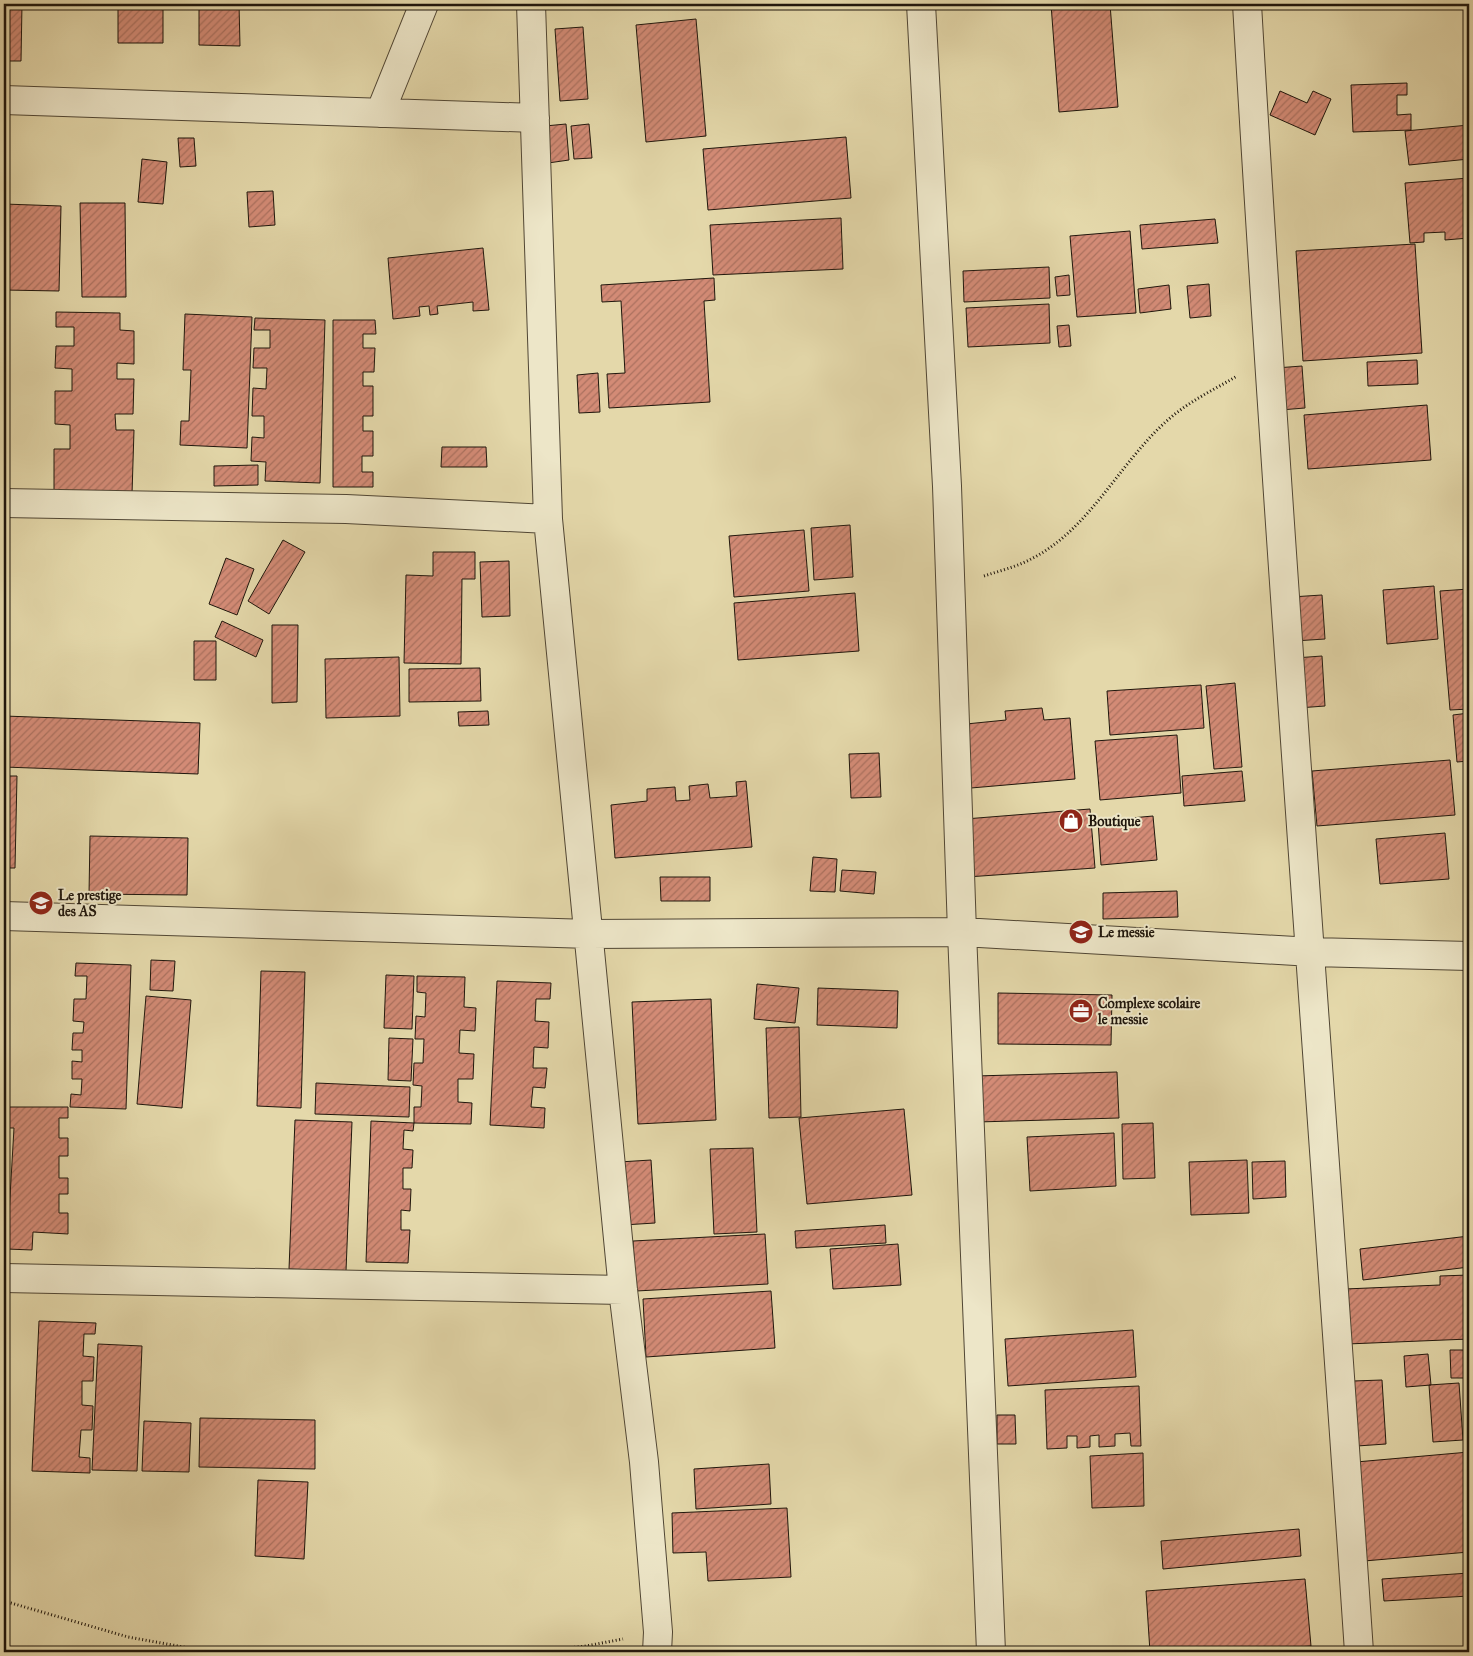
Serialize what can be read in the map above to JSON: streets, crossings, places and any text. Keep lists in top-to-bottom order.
{
  "places": {
    "shop": ["Boutique"],
    "school or university": ["Le prestige des AS", "Le messie"],
    "office": ["Complexe scolaire le messie"]
  }
}
